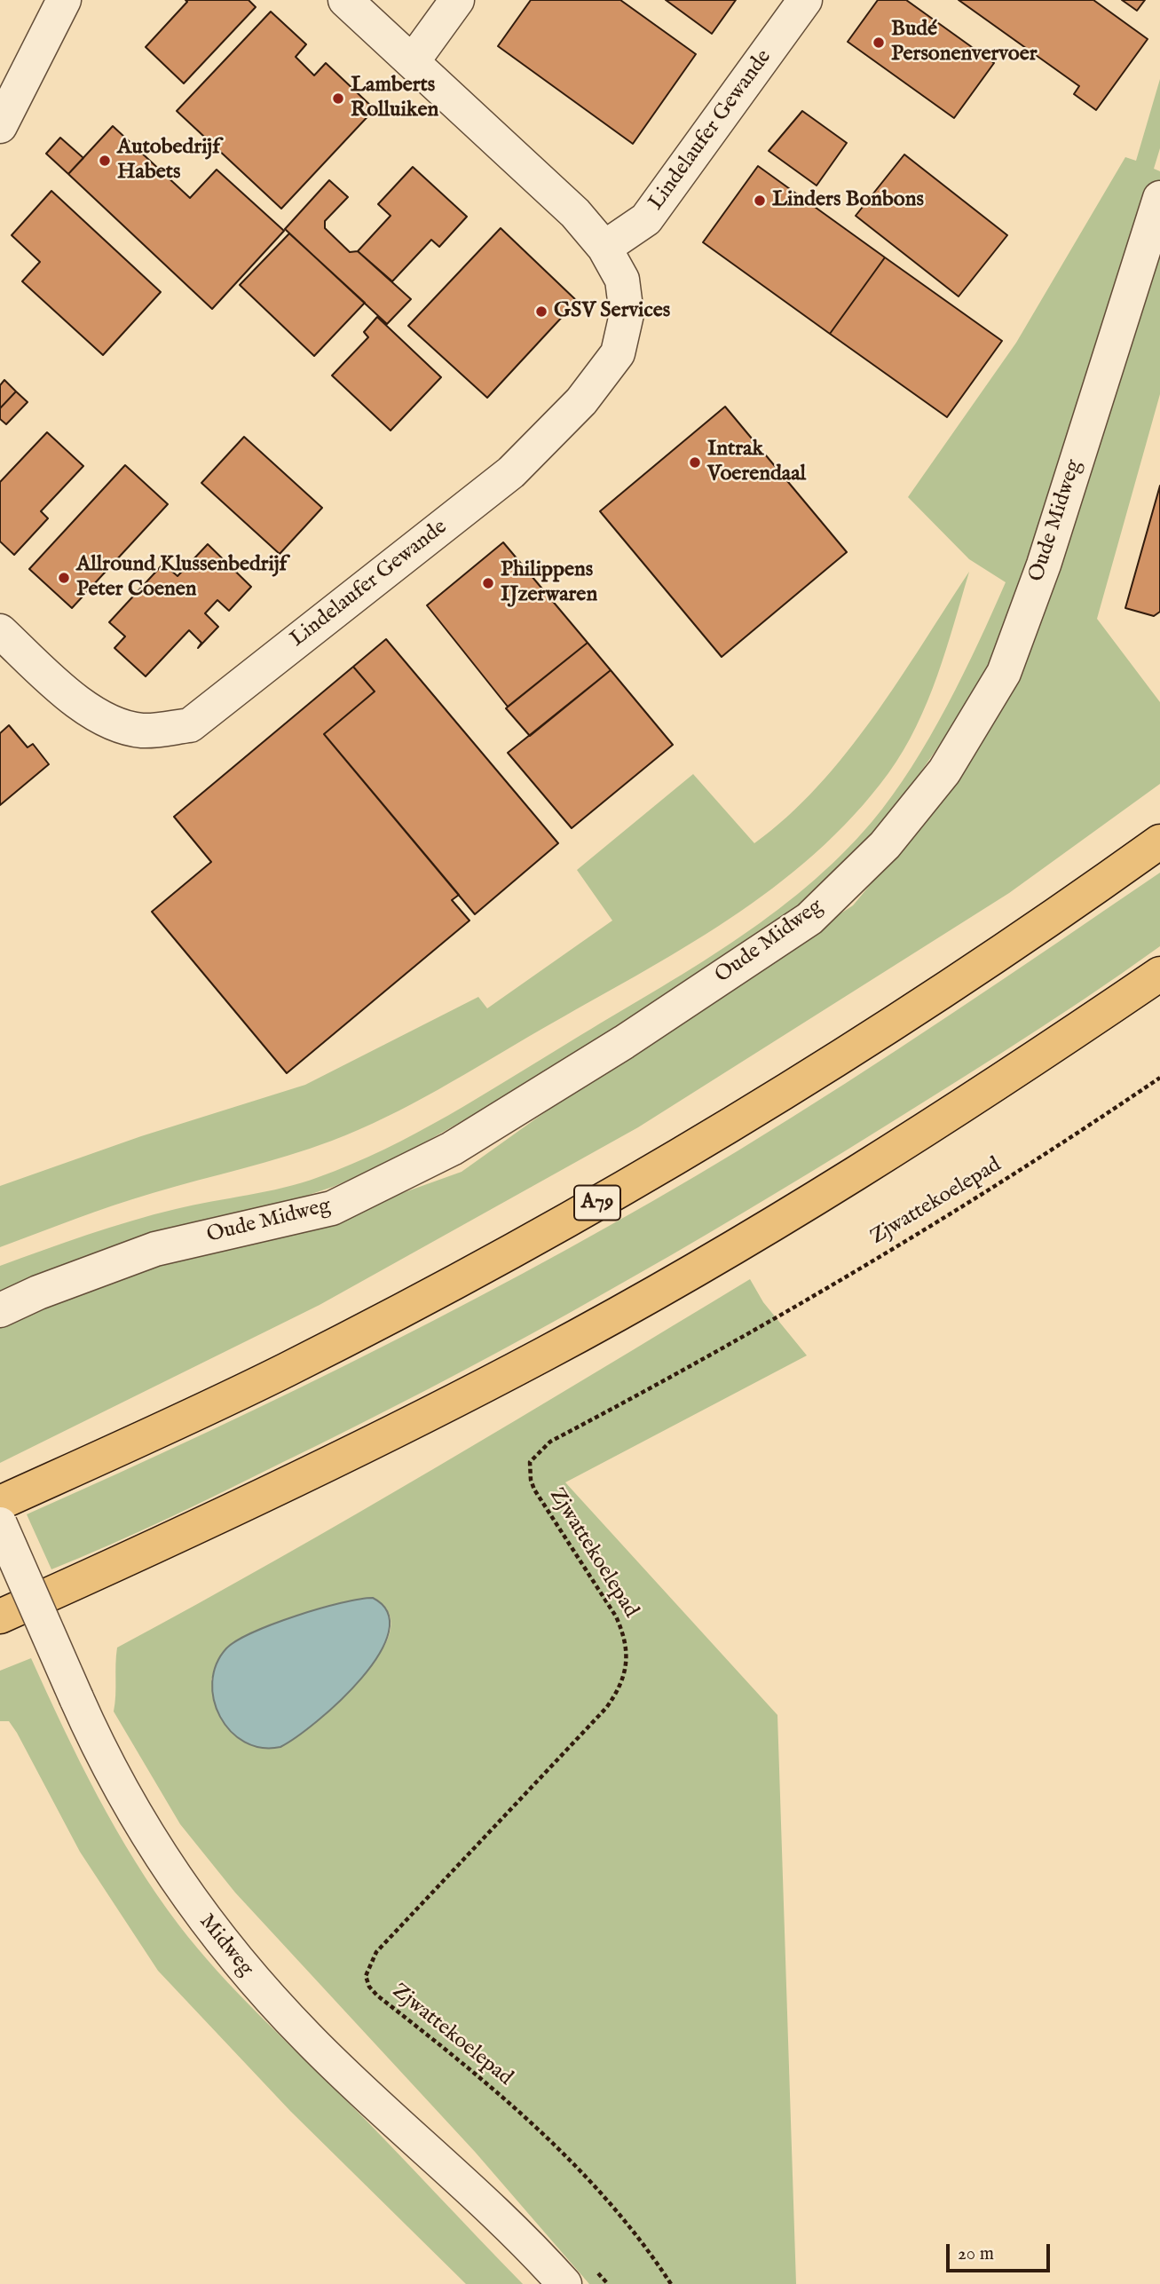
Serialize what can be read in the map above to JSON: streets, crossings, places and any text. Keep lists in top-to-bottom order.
{
  "streets": {
    "highway": ["A79"],
    "street": ["Lindelaufer Gewande", "Oude Midweg", "Midweg"],
    "path": ["Zjwattekoelepad"]
  },
  "places": [
    "Budé Personenvervoer",
    "Lamberts Rolluiken",
    "Autobedrijf Habets",
    "Linders Bonbons",
    "GSV Services",
    "Intrak Voerendaal",
    "Allround Klussenbedrijf Peter Coenen",
    "Philippens IJzerwaren"
  ],
  "scale_bar": "20 m"
}
